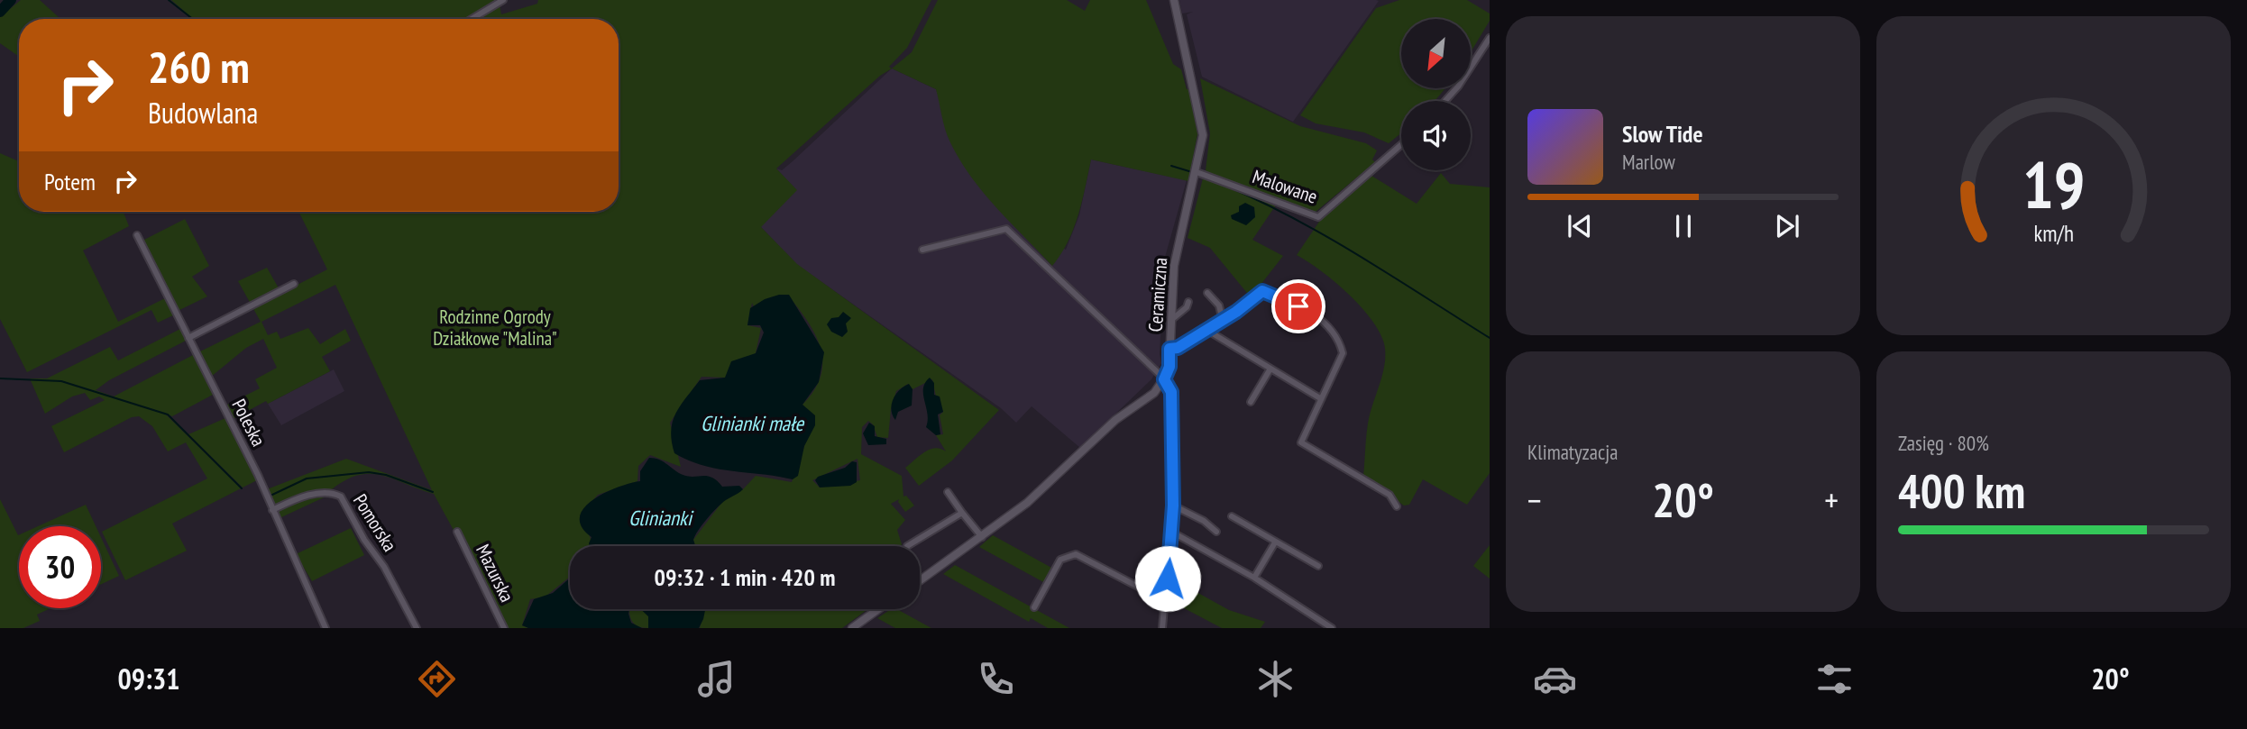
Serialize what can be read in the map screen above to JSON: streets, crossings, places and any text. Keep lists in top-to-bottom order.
{
  "streets": {
    "street": [
      "Malowane",
      "Ceramiczna",
      "Poleska",
      "Pomorska",
      "Mazurska"
    ]
  },
  "crossings": [
    ["Malowane", "Ceramiczna"],
    ["Poleska", "Pomorska"]
  ],
  "water": ["Glinianki małe", "Glinianki"],
  "parks": ["Rodzinne Ogrody Działkowe \"Malina\""],
  "north": "bottom left",
  "page": {
    "turn": ["260 m", "Budowlana"],
    "song": ["Slow Tide", "Marlow"],
    "then": "Potem",
    "tile": [
      "Klimatyzacja",
      ["Zasięg · 80%", "400 km"]
    ],
    "heat": ["−", "20°", "+"],
    "limit": "30",
    "trip": "09:32 · 1 min · 420 m",
    "tabs": ["09:31", "20°"],
    "gauge": ["19", "km/h"]
  }
}
